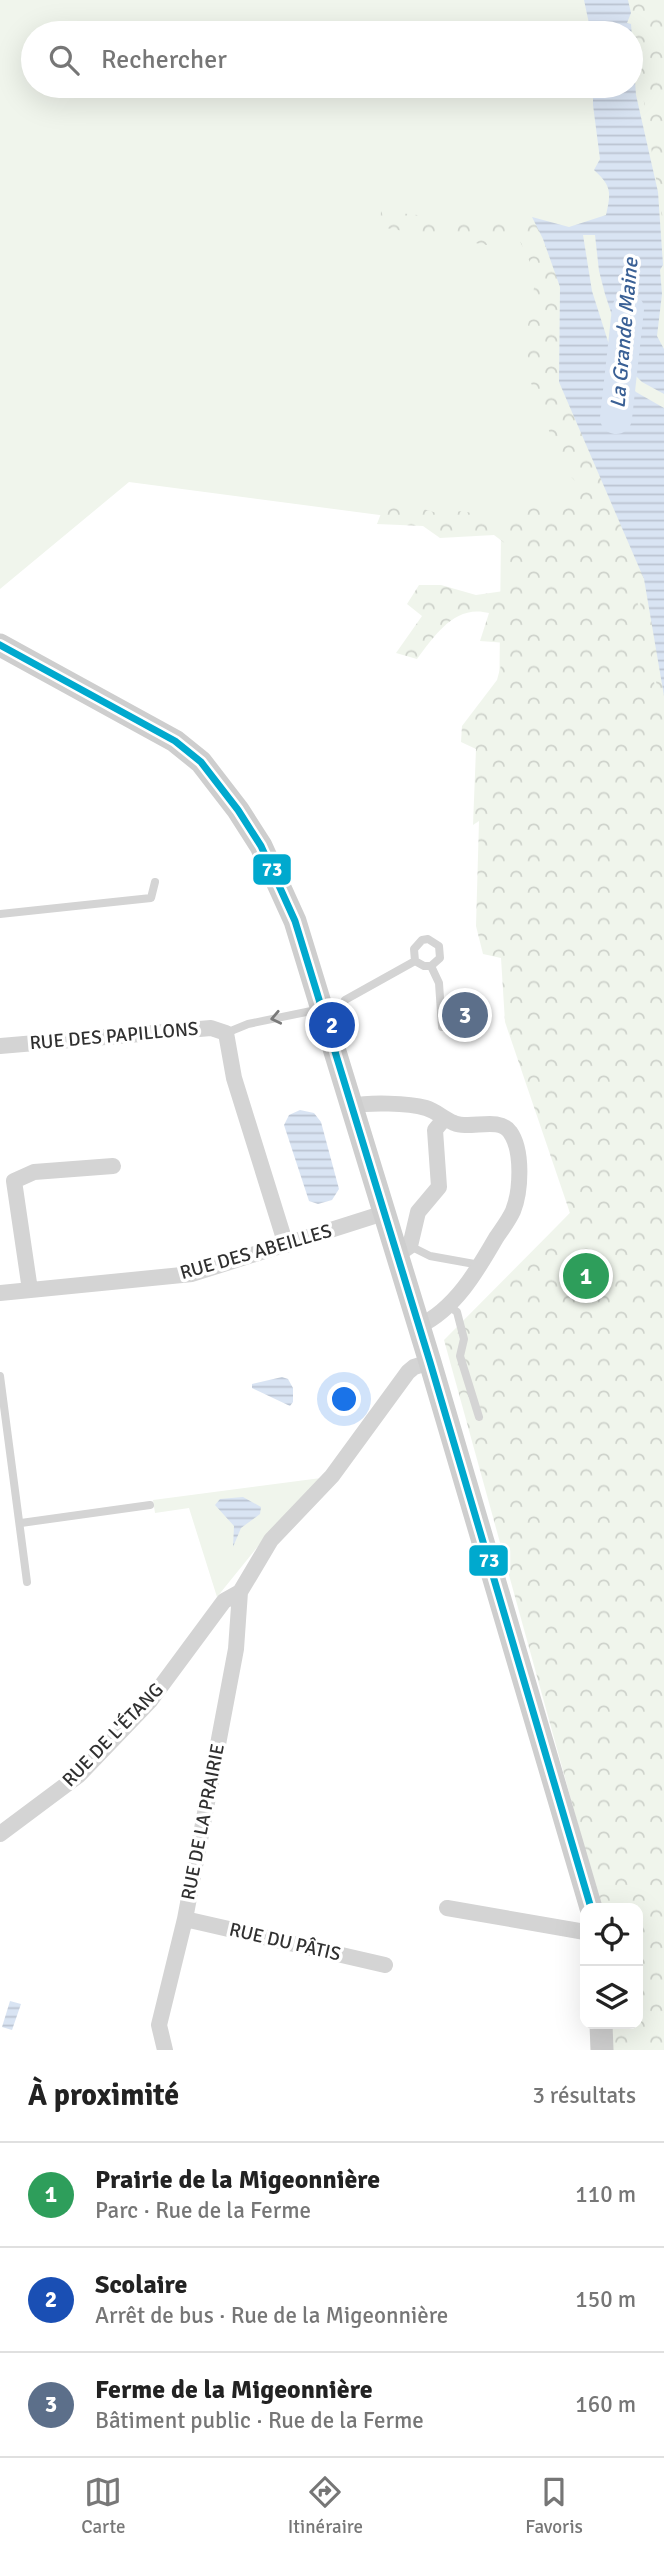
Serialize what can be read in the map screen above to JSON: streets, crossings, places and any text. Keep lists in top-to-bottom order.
{
  "streets": {
    "street": [
      "RUE DES PAPILLONS",
      "RUE DES ABEILLES",
      "RUE DE L'ÉTANG",
      "RUE DE LA PRAIRIE",
      "RUE DU PÂTIS"
    ]
  },
  "crossings": [
    ["RUE DE L'ÉTANG", "RUE DE LA PRAIRIE"],
    ["RUE DE LA PRAIRIE", "RUE DU PÂTIS"]
  ],
  "water": ["La Grande Maine"],
  "lines": ["transit line 73"],
  "page": {
    "search": "Rechercher",
    "pins": ["3", "2", "1"],
    "heading": ["À proximité", "3 résultats"],
    "list": [
      {
        "mark": "1",
        "name": "Prairie de la Migeonnière",
        "note": "Parc · Rue de la Ferme",
        "value": "110 m"
      },
      {
        "mark": "2",
        "name": "Scolaire",
        "note": "Arrêt de bus · Rue de la Migeonnière",
        "value": "150 m"
      },
      {
        "mark": "3",
        "name": "Ferme de la Migeonnière",
        "note": "Bâtiment public · Rue de la Ferme",
        "value": "160 m"
      }
    ],
    "nav": ["Carte", "Itinéraire", "Favoris"]
  }
}
